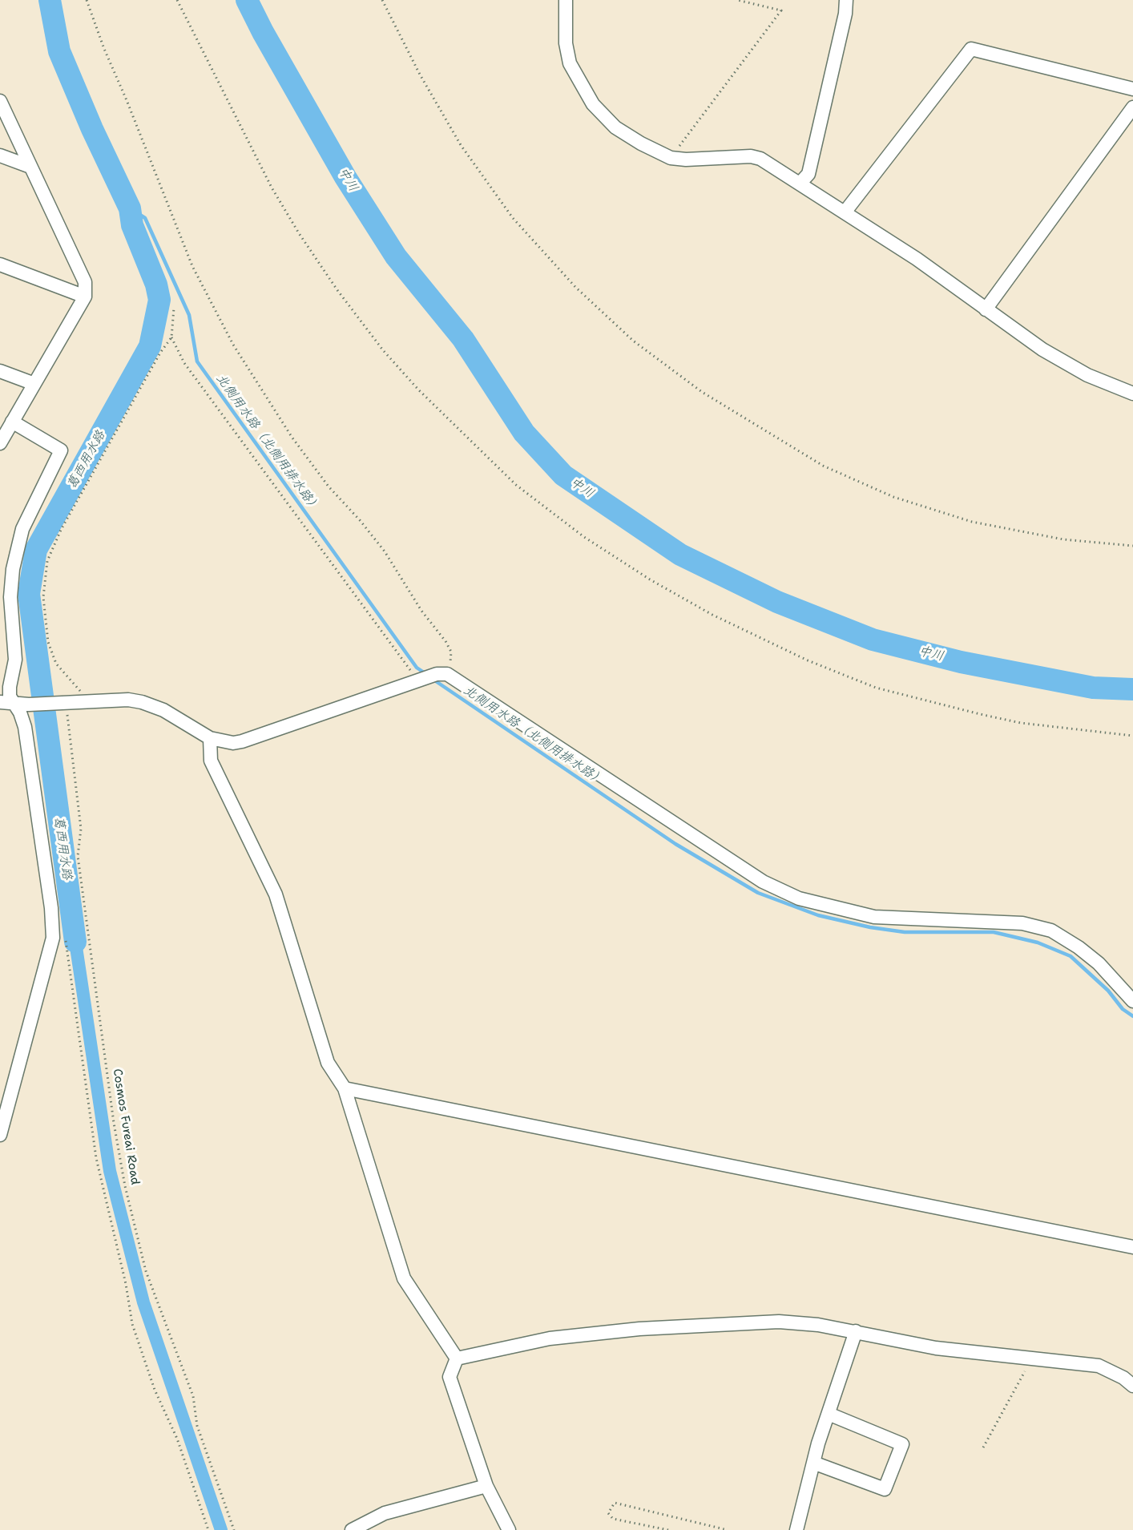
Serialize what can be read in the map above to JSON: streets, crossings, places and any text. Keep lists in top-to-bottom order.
{
  "streets": {
    "path": ["Cosmos Fureai Road"]
  },
  "water": ["中川", "北側用水路（北側用排水路）", "葛西用水路"]
}
